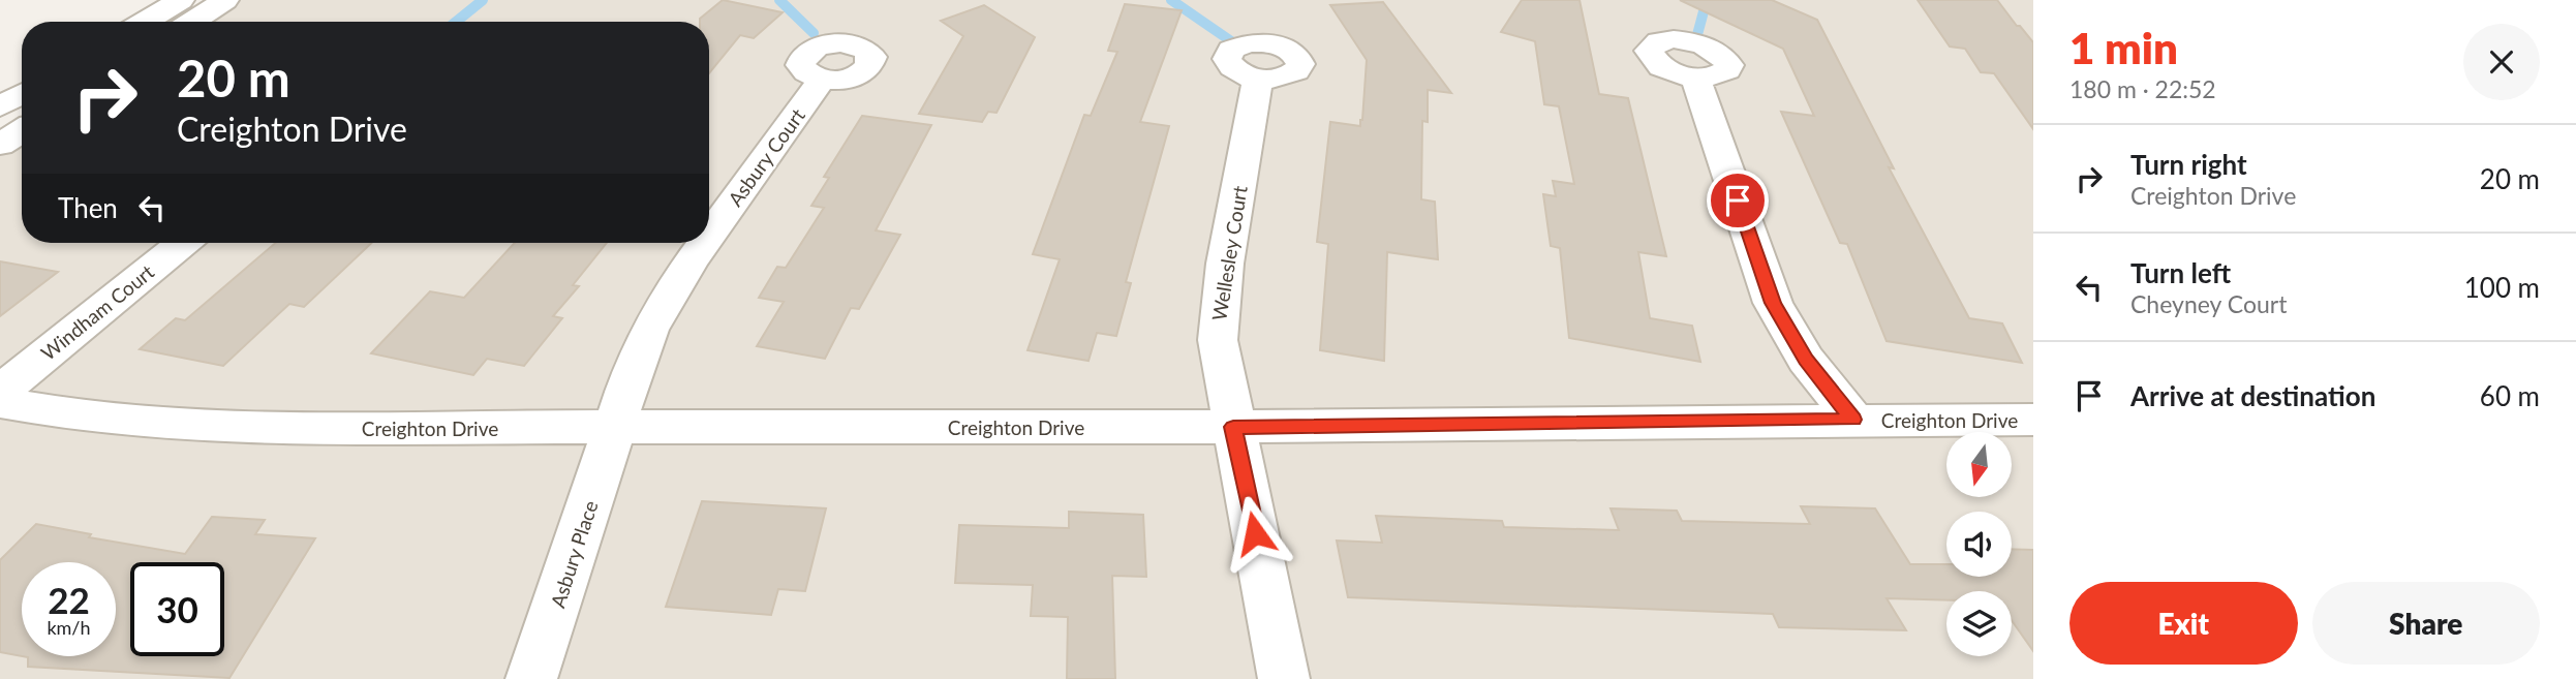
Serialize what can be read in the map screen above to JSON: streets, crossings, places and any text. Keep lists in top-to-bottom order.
{
  "streets": {
    "street": [
      "Asbury Court",
      "Wellesley Court",
      "Windham Court",
      "Creighton Drive",
      "Asbury Place"
    ]
  },
  "crossings": [
    ["Asbury Court", "Creighton Drive"],
    ["Asbury Court", "Asbury Place"],
    ["Wellesley Court", "Creighton Drive"],
    ["Creighton Drive", "Asbury Place"]
  ],
  "north": "bottom",
  "page": {
    "heading": ["1 min", "180 m · 22:52"],
    "turn": ["20 m", "Creighton Drive"],
    "list": [
      {
        "name": "Turn right",
        "note": "Creighton Drive",
        "value": "20 m"
      },
      {
        "name": "Turn left",
        "note": "Cheyney Court",
        "value": "100 m"
      },
      {
        "name": "Arrive at destination",
        "value": "60 m"
      }
    ],
    "then": "Then",
    "speed": "22 km/h",
    "limit": "30",
    "buttons": ["Exit", "Share"]
  }
}
